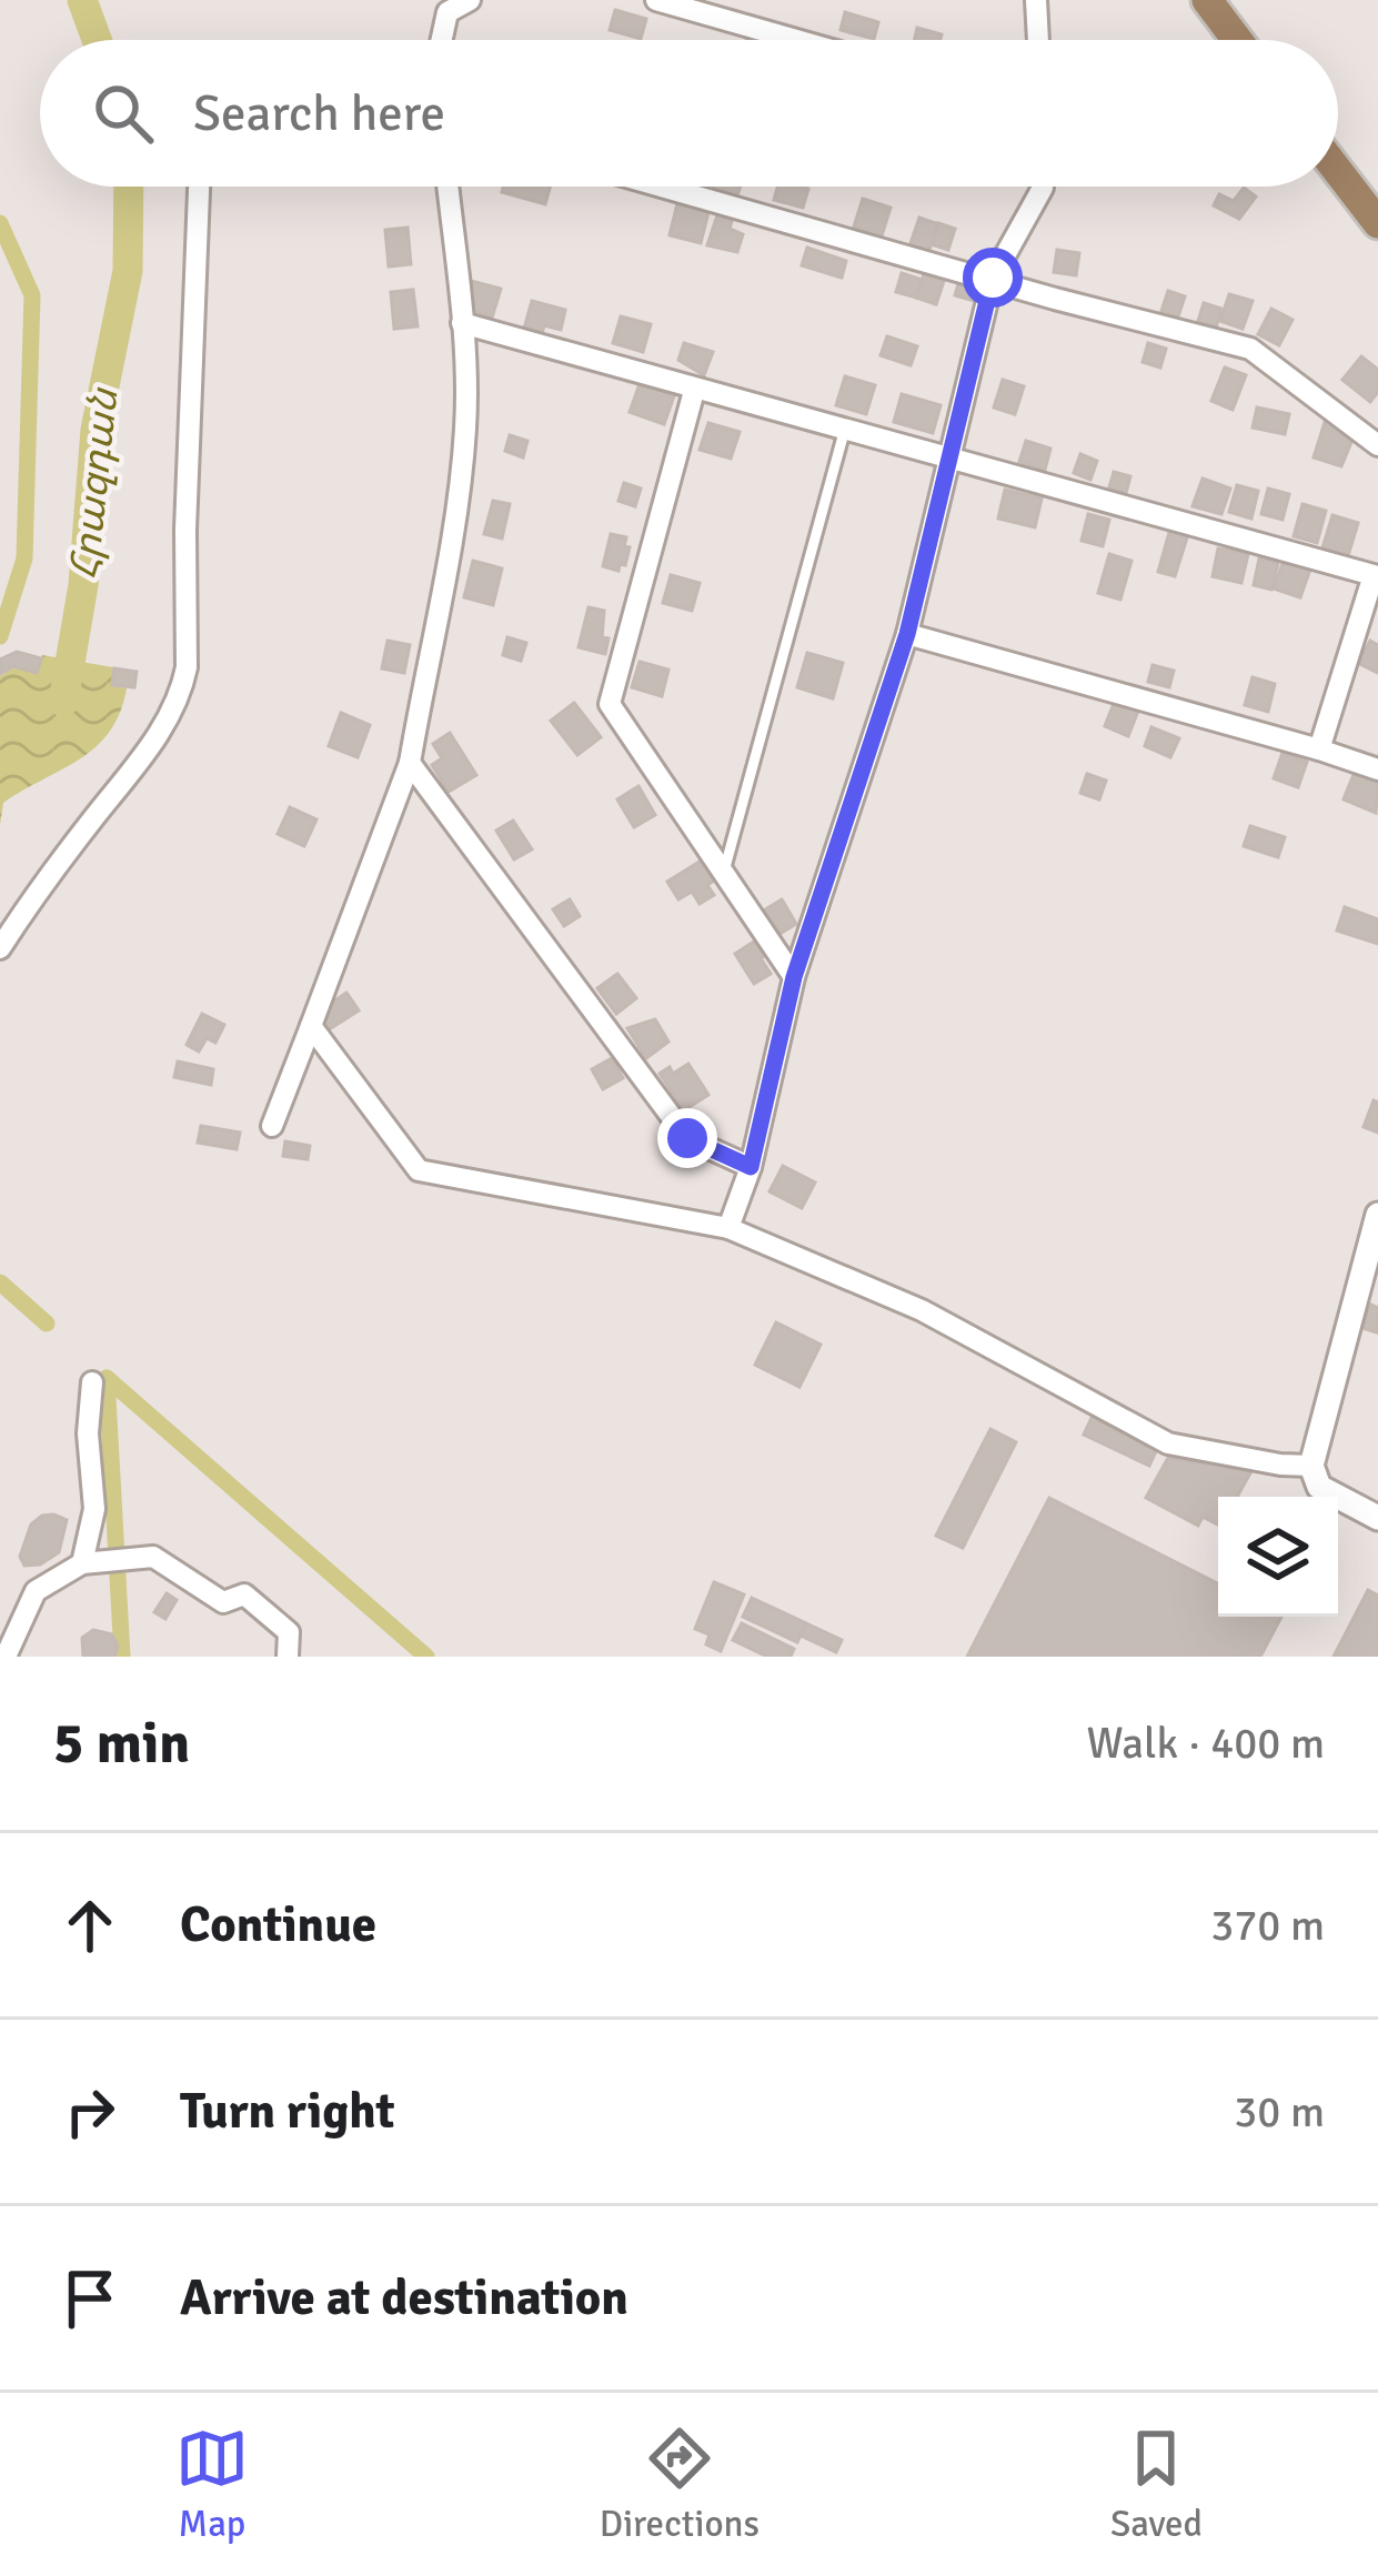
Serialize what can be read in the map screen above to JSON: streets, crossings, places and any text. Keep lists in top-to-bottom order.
{
  "water": ["Հրազդան"],
  "page": {
    "search": "Search here",
    "heading": ["5 min", "Walk · 400 m"],
    "list": [
      ["Continue", "370 m"],
      ["Turn right", "30 m"],
      "Arrive at destination"
    ],
    "nav": ["Map", "Directions", "Saved"]
  }
}
